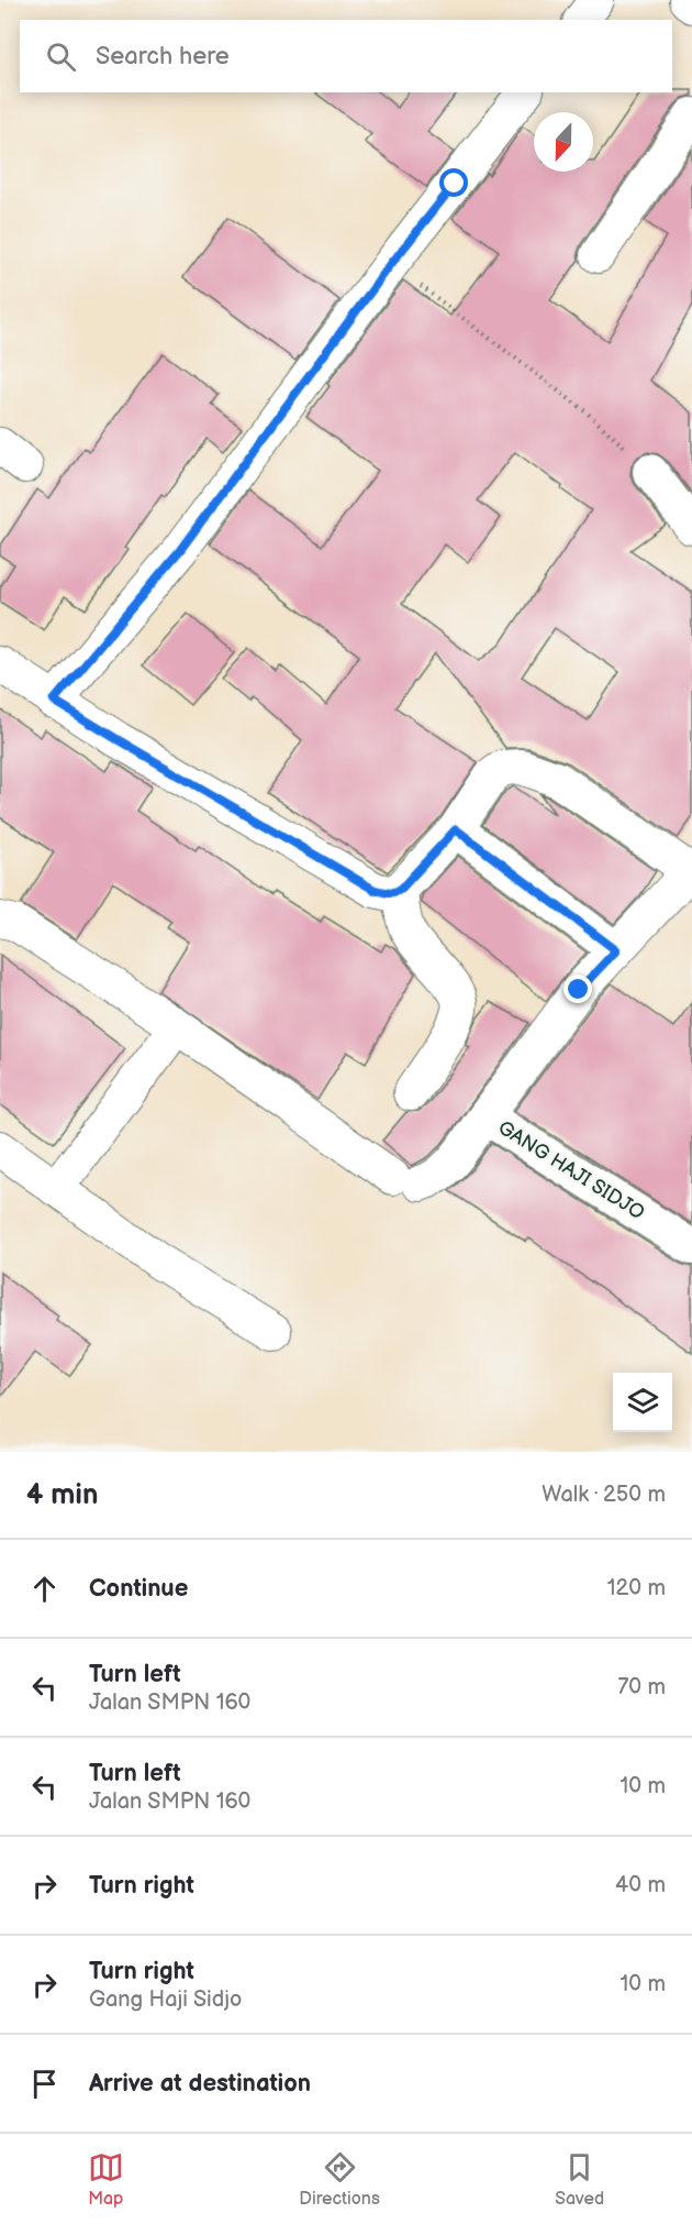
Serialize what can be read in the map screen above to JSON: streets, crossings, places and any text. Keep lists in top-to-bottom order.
{
  "streets": {
    "street": ["GANG HAJI SIDJO"]
  },
  "north": "bottom",
  "page": {
    "search": "Search here",
    "heading": ["4 min", "Walk · 250 m"],
    "list": [
      ["Continue", "120 m"],
      ["Turn left", "Jalan SMPN 160", "70 m"],
      ["Turn left", "Jalan SMPN 160", "10 m"],
      ["Turn right", "40 m"],
      ["Turn right", "Gang Haji Sidjo", "10 m"],
      "Arrive at destination"
    ],
    "nav": ["Map", "Directions", "Saved"]
  }
}
